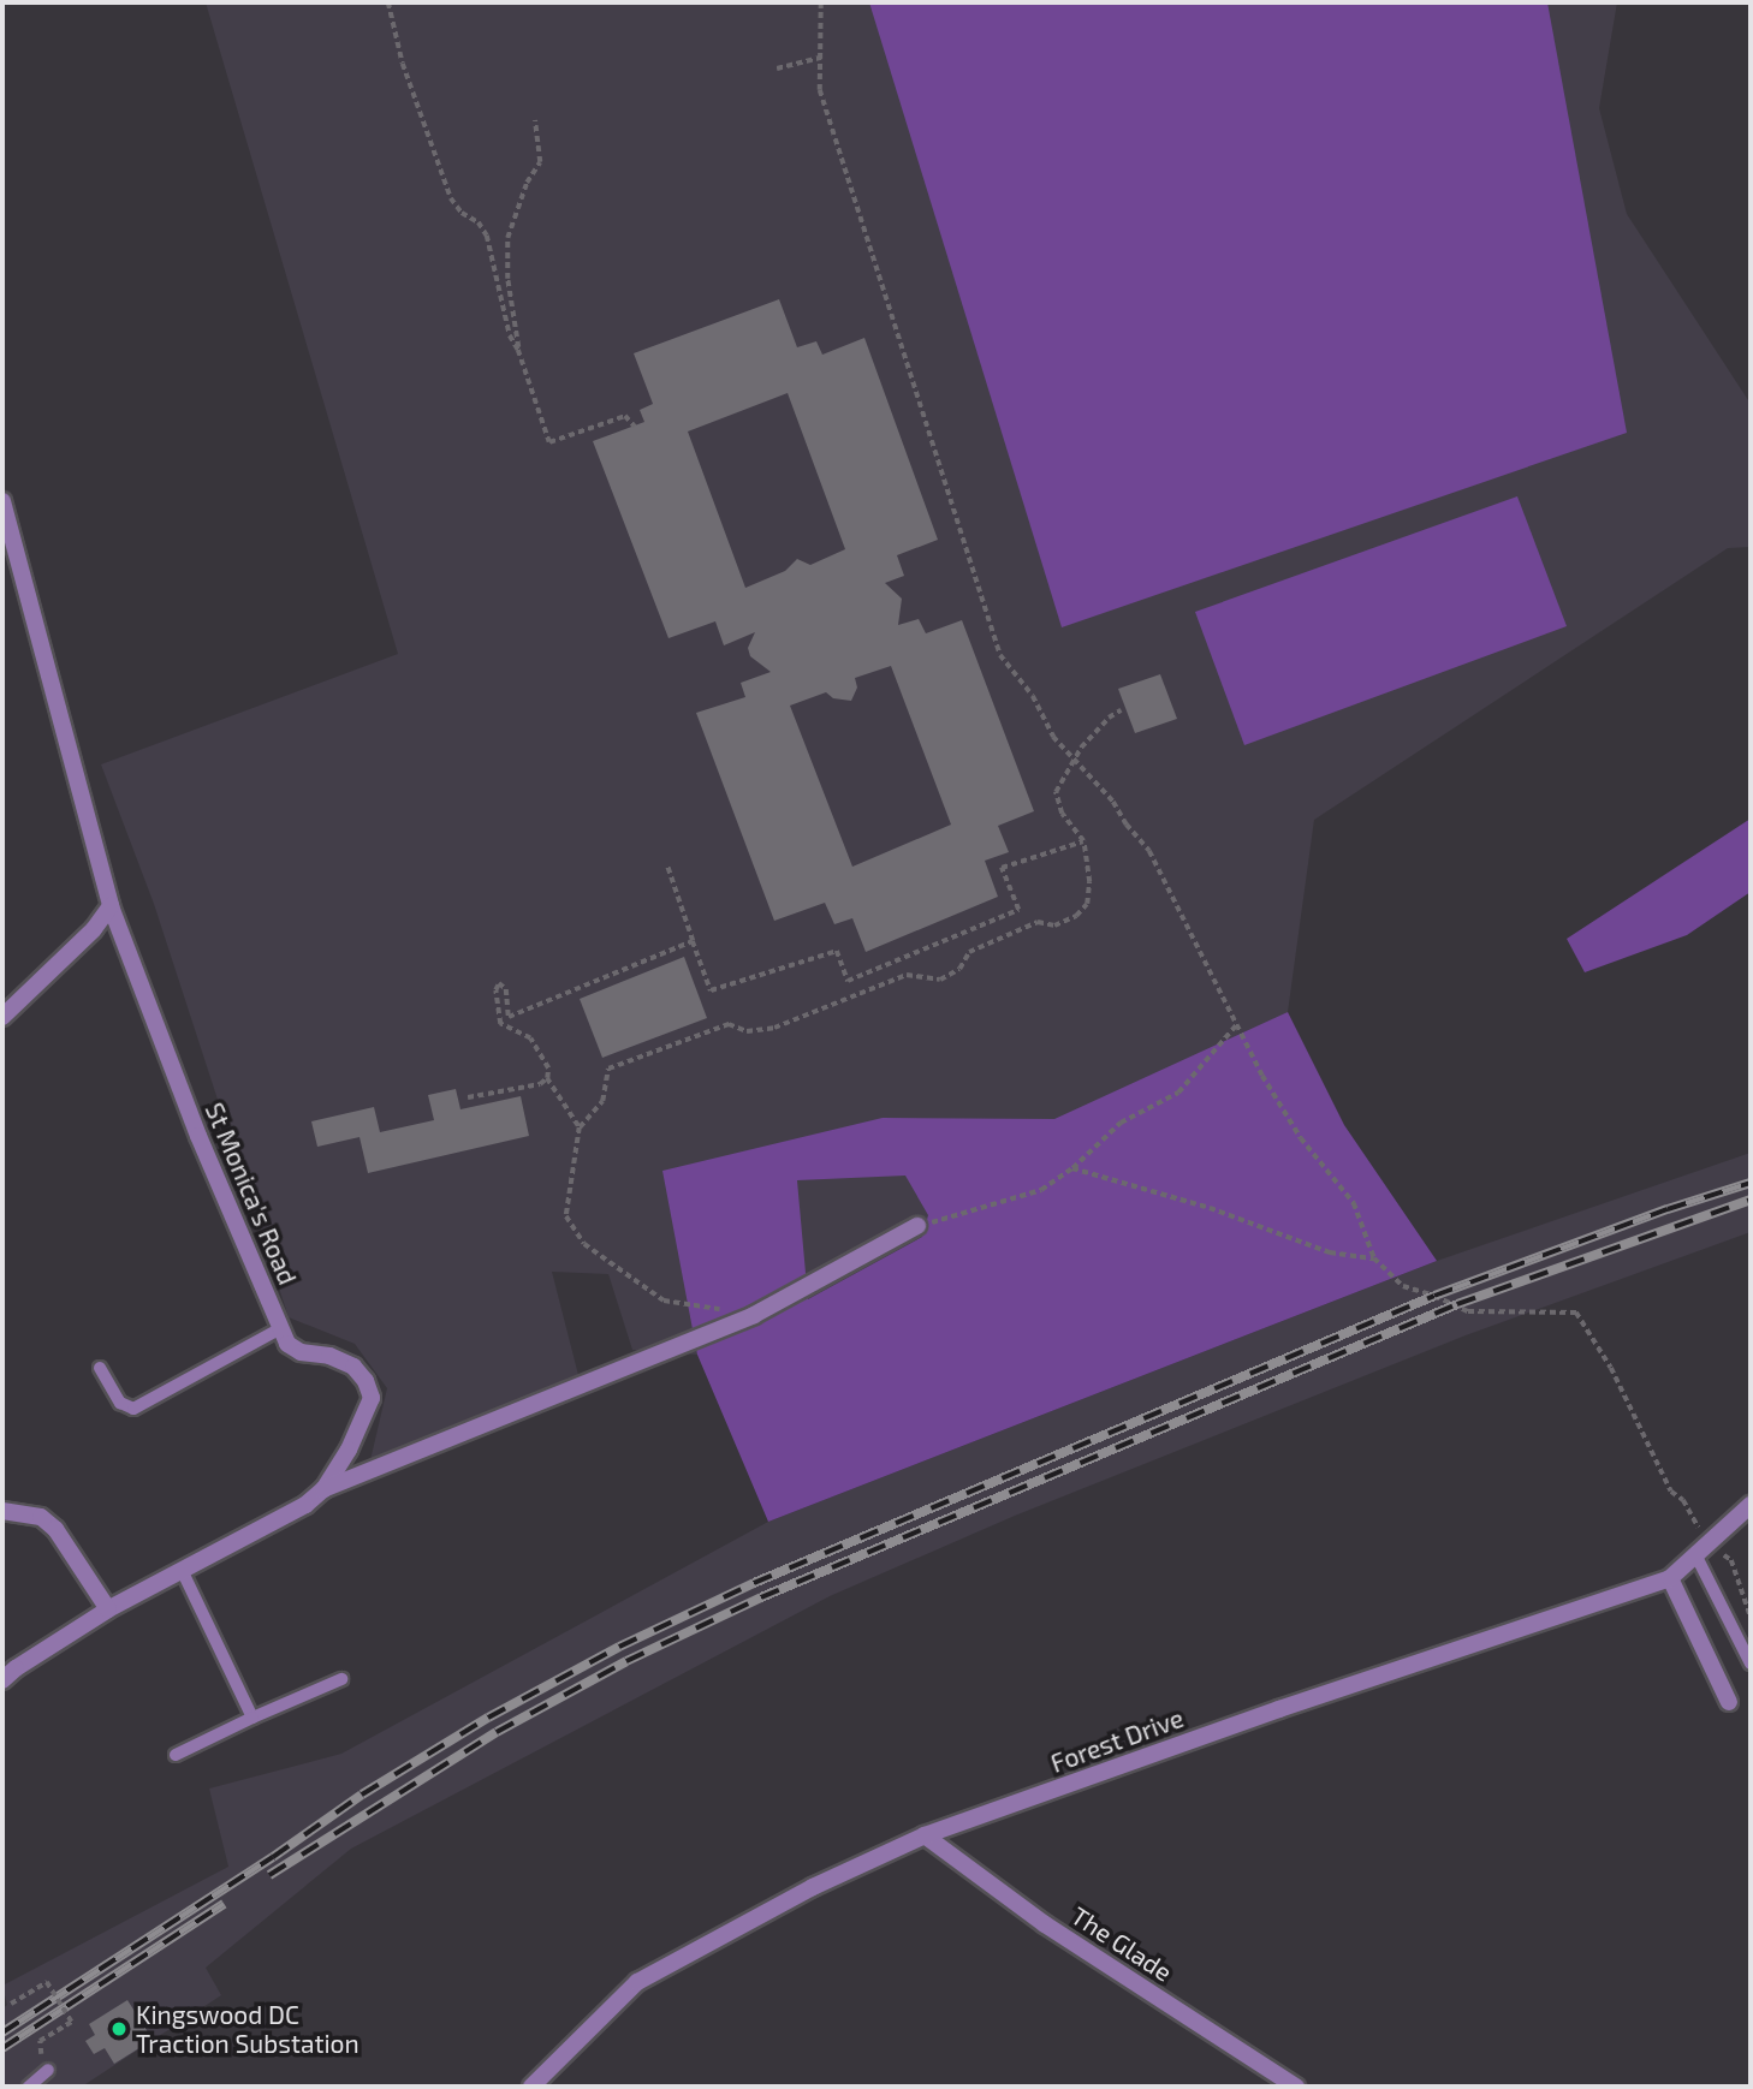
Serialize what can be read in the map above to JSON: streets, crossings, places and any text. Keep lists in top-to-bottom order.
{
  "streets": {
    "street": ["St Monica's Road", "Forest Drive", "The Glade"]
  },
  "crossings": [
    ["Forest Drive", "The Glade"]
  ],
  "places": ["Kingswood DC Traction Substation"]
}
